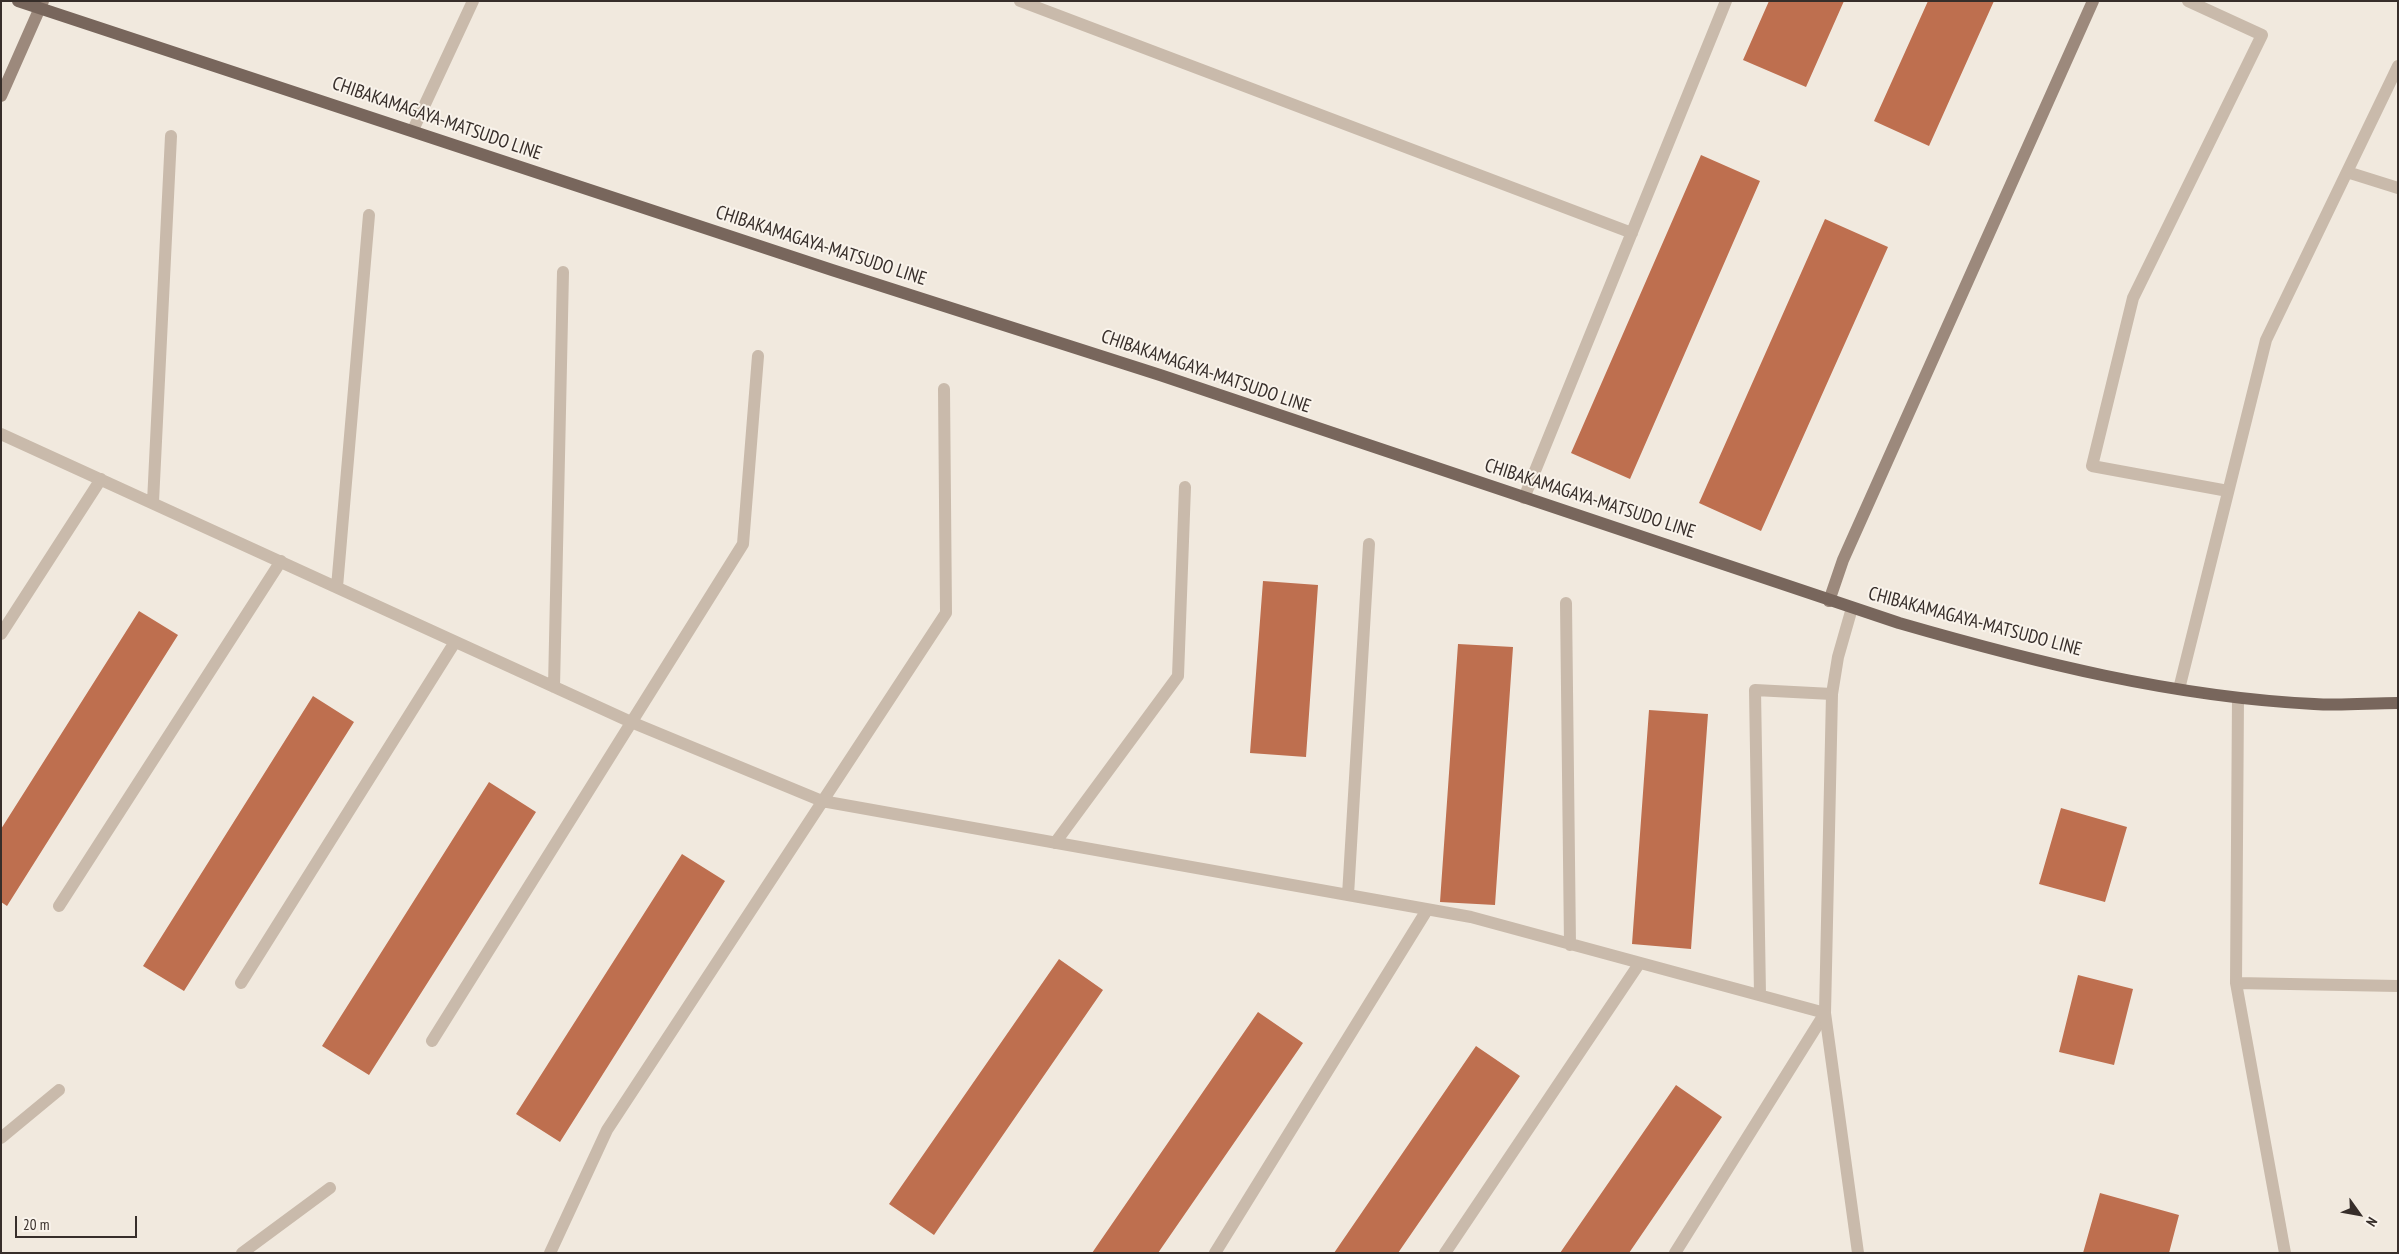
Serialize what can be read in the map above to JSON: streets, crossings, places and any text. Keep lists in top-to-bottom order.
{
  "streets": {
    "main road": ["CHIBAKAMAGAYA-MATSUDO LINE"]
  },
  "scale_bar": "20 m",
  "north": "bottom right"
}
